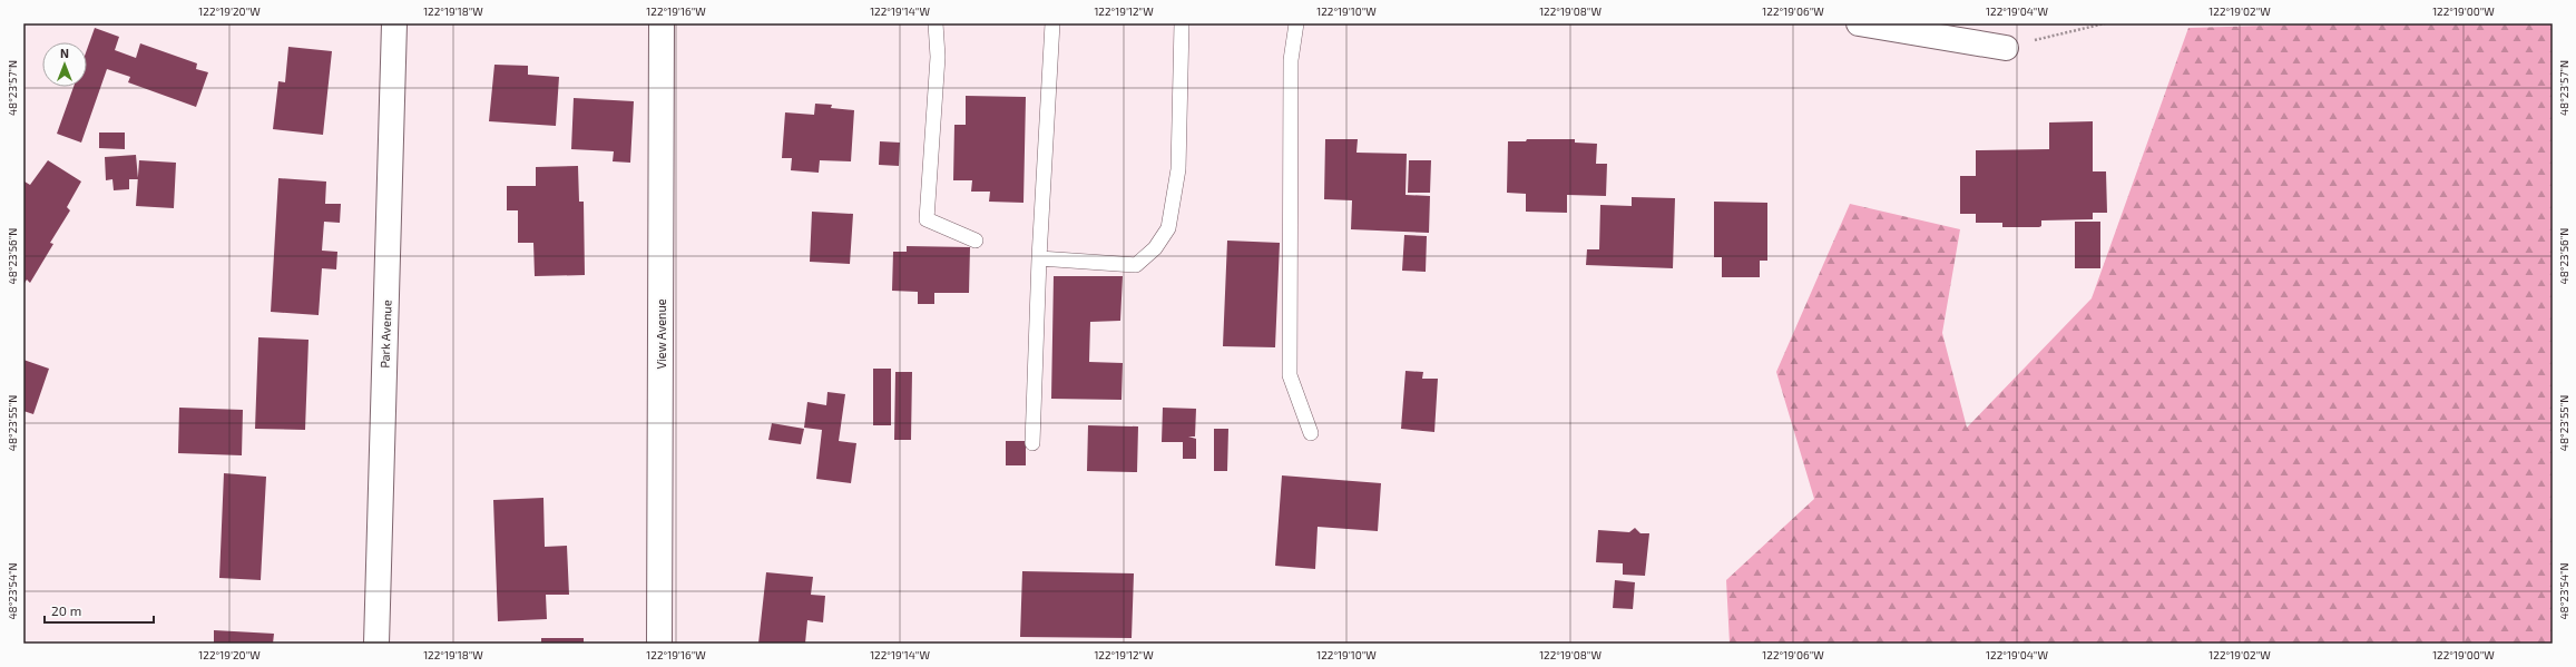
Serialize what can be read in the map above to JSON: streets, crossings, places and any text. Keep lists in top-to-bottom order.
{
  "streets": {
    "street": ["Park Avenue", "View Avenue"]
  },
  "scale_bar": "20 m",
  "north": "top",
  "coordinates": [
    "122°19'20\"W",
    "122°19'18\"W",
    "122°19'16\"W",
    "122°19'14\"W",
    "122°19'12\"W",
    "122°19'10\"W",
    "122°19'08\"W",
    "122°19'06\"W",
    "122°19'04\"W",
    "122°19'02\"W",
    "122°19'00\"W",
    "48°23'57\"N",
    "48°23'56\"N",
    "48°23'55\"N",
    "48°23'54\"N"
  ]
}
